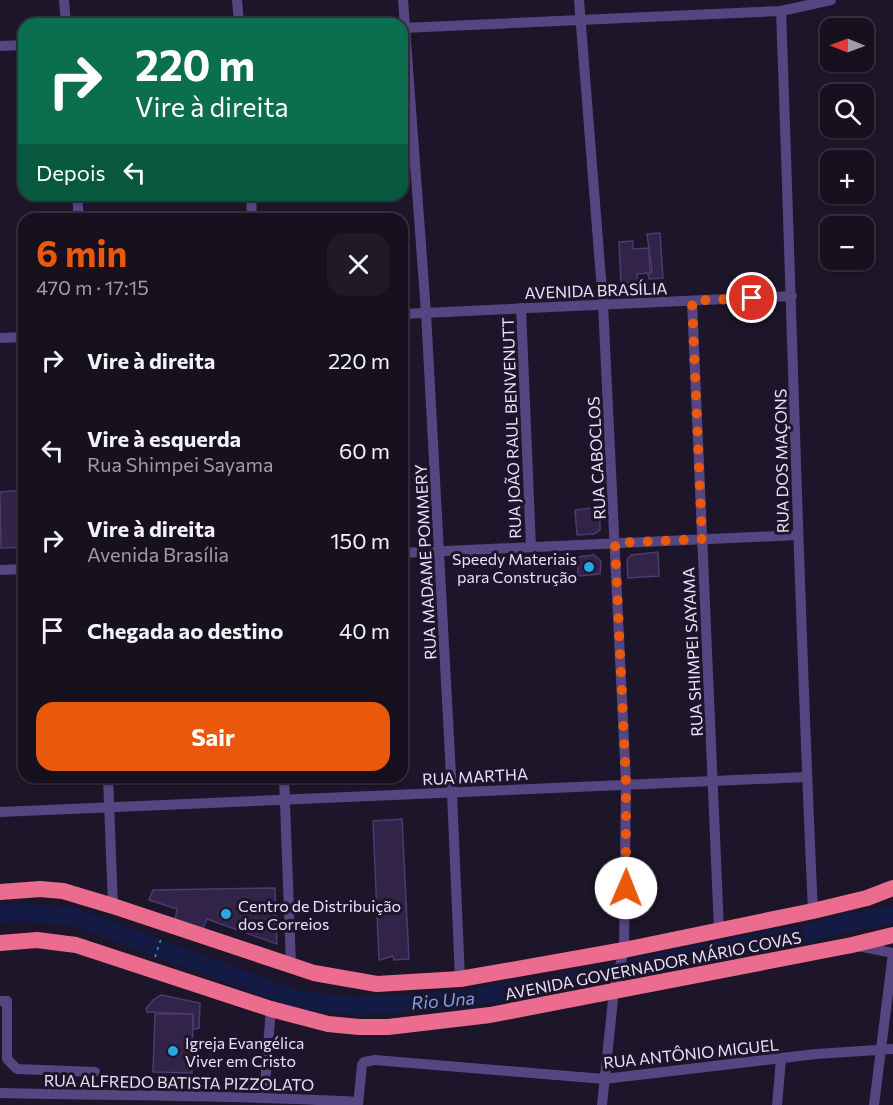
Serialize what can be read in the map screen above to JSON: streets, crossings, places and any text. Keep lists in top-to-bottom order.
{
  "streets": {
    "highway": ["AVENIDA GOVERNADOR MÁRIO COVAS"],
    "street": [
      "AVENIDA BRASÍLIA",
      "RUA JOÃO RAUL BENVENUTT",
      "RUA CABOCLOS",
      "RUA DOS MAÇONS",
      "RUA MADAME POMMERY",
      "RUA SHIMPEI SAYAMA",
      "RUA MARTHA",
      "RUA ANTÔNIO MIGUEL",
      "RUA ALFREDO BATISTA PIZZOLATO"
    ]
  },
  "crossings": [
    ["AVENIDA BRASÍLIA", "RUA JOÃO RAUL BENVENUTT"],
    ["AVENIDA BRASÍLIA", "RUA CABOCLOS"],
    ["AVENIDA BRASÍLIA", "RUA DOS MAÇONS"],
    ["AVENIDA BRASÍLIA", "RUA MADAME POMMERY"],
    ["AVENIDA BRASÍLIA", "RUA SHIMPEI SAYAMA"],
    ["RUA CABOCLOS", "RUA MARTHA"],
    ["RUA CABOCLOS", "AVENIDA GOVERNADOR MÁRIO COVAS"],
    ["RUA CABOCLOS", "RUA ANTÔNIO MIGUEL"],
    ["RUA DOS MAÇONS", "RUA MARTHA"],
    ["RUA DOS MAÇONS", "AVENIDA GOVERNADOR MÁRIO COVAS"],
    ["RUA MADAME POMMERY", "RUA MARTHA"],
    ["RUA MADAME POMMERY", "AVENIDA GOVERNADOR MÁRIO COVAS"],
    ["RUA SHIMPEI SAYAMA", "RUA MARTHA"],
    ["RUA SHIMPEI SAYAMA", "AVENIDA GOVERNADOR MÁRIO COVAS"],
    ["RUA ANTÔNIO MIGUEL", "RUA ALFREDO BATISTA PIZZOLATO"]
  ],
  "water": ["Rio Una"],
  "places": ["Speedy Materiais para Construção", "Centro de Distribuição dos Correios", "Igreja Evangélica Viver em Cristo"],
  "north": "left",
  "page": {
    "map_buttons": ["+", "−"],
    "turn": ["220 m", "Vire à direita"],
    "then": "Depois",
    "heading": ["6 min", "470 m · 17:15"],
    "list": [
      {
        "name": "Vire à direita",
        "value": "220 m"
      },
      {
        "name": "Vire à esquerda",
        "note": "Rua Shimpei Sayama",
        "value": "60 m"
      },
      {
        "name": "Vire à direita",
        "note": "Avenida Brasília",
        "value": "150 m"
      },
      {
        "name": "Chegada ao destino",
        "value": "40 m"
      }
    ],
    "buttons": "Sair"
  }
}
